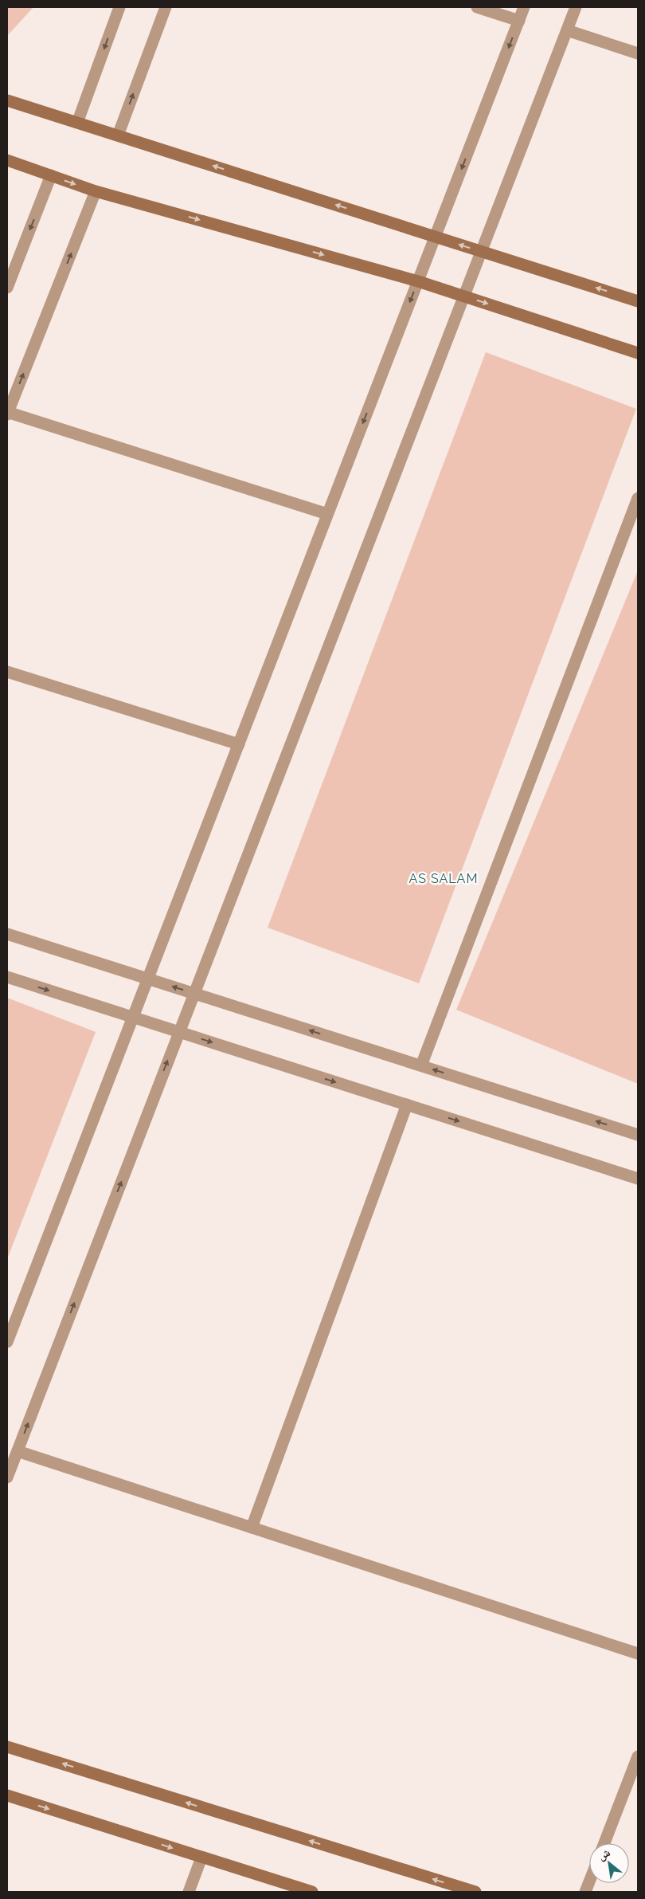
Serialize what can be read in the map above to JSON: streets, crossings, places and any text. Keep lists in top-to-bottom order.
{
  "districts": ["AS SALAM"],
  "north": "top left"
}
